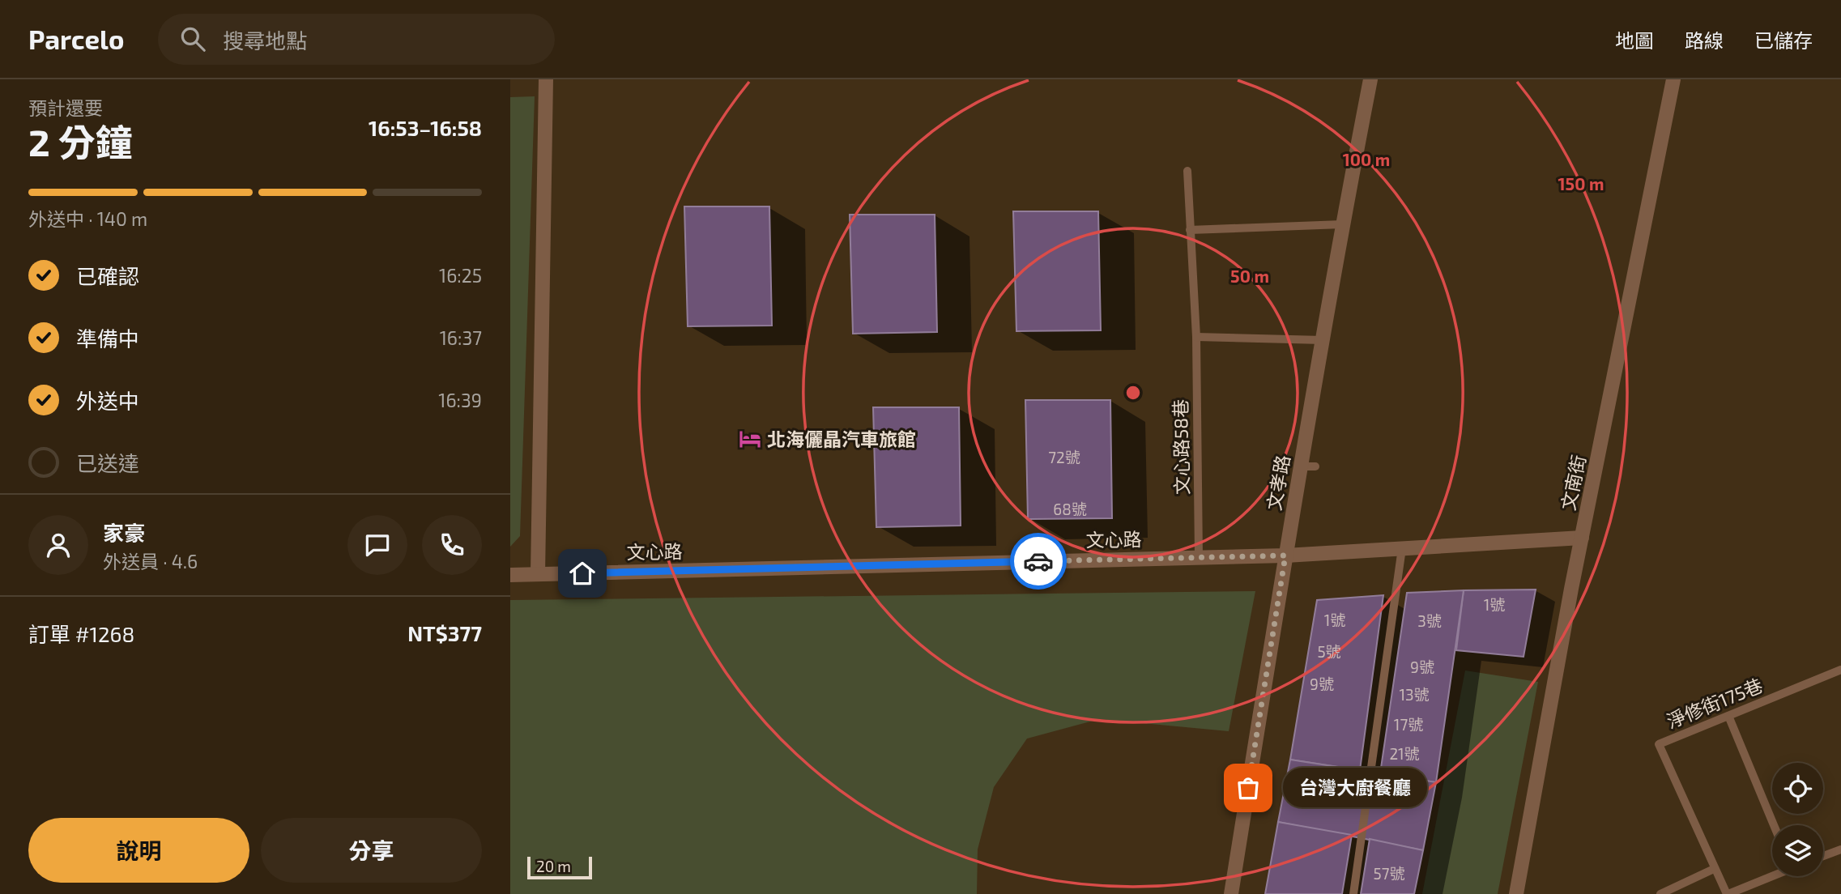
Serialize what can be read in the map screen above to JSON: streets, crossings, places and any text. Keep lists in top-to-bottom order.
{
  "streets": {
    "street": ["文孝路", "文南街", "文心路"],
    "lane": ["文心路58巷", "淨修街175巷"]
  },
  "crossings": [
    ["文心路58巷", "文心路"],
    ["文孝路", "文心路"],
    ["文南街", "文心路"]
  ],
  "places": {
    "hotel": ["北海儷晶汽車旅館"],
    "other": ["台灣大廚餐廳"]
  },
  "house_numbers": [
    "72號",
    "68號",
    "1號",
    "1號",
    "3號",
    "5號",
    "9號",
    "9號",
    "13號",
    "17號",
    "21號",
    "57號"
  ],
  "scale_bar": "20 m",
  "page": {
    "header": "Parcelo",
    "search": "搜尋地點",
    "nav": ["地圖", "路線", "已儲存"],
    "heading": ["2 分鐘", "預計還要", "16:53–16:58"],
    "panel": [
      "家豪",
      "外送員 · 4.6",
      "訂單 #1268",
      "NT$377"
    ],
    "bar": "外送中 · 140 m",
    "list": [
      ["已確認", "16:25"],
      ["準備中", "16:37"],
      ["外送中", "16:39"],
      "已送達"
    ],
    "bubble": "台灣大廚餐廳",
    "buttons": ["說明", "分享"],
    "scale": "20 m"
  },
  "rings": ["100 m", "150 m", "50 m"]
}
